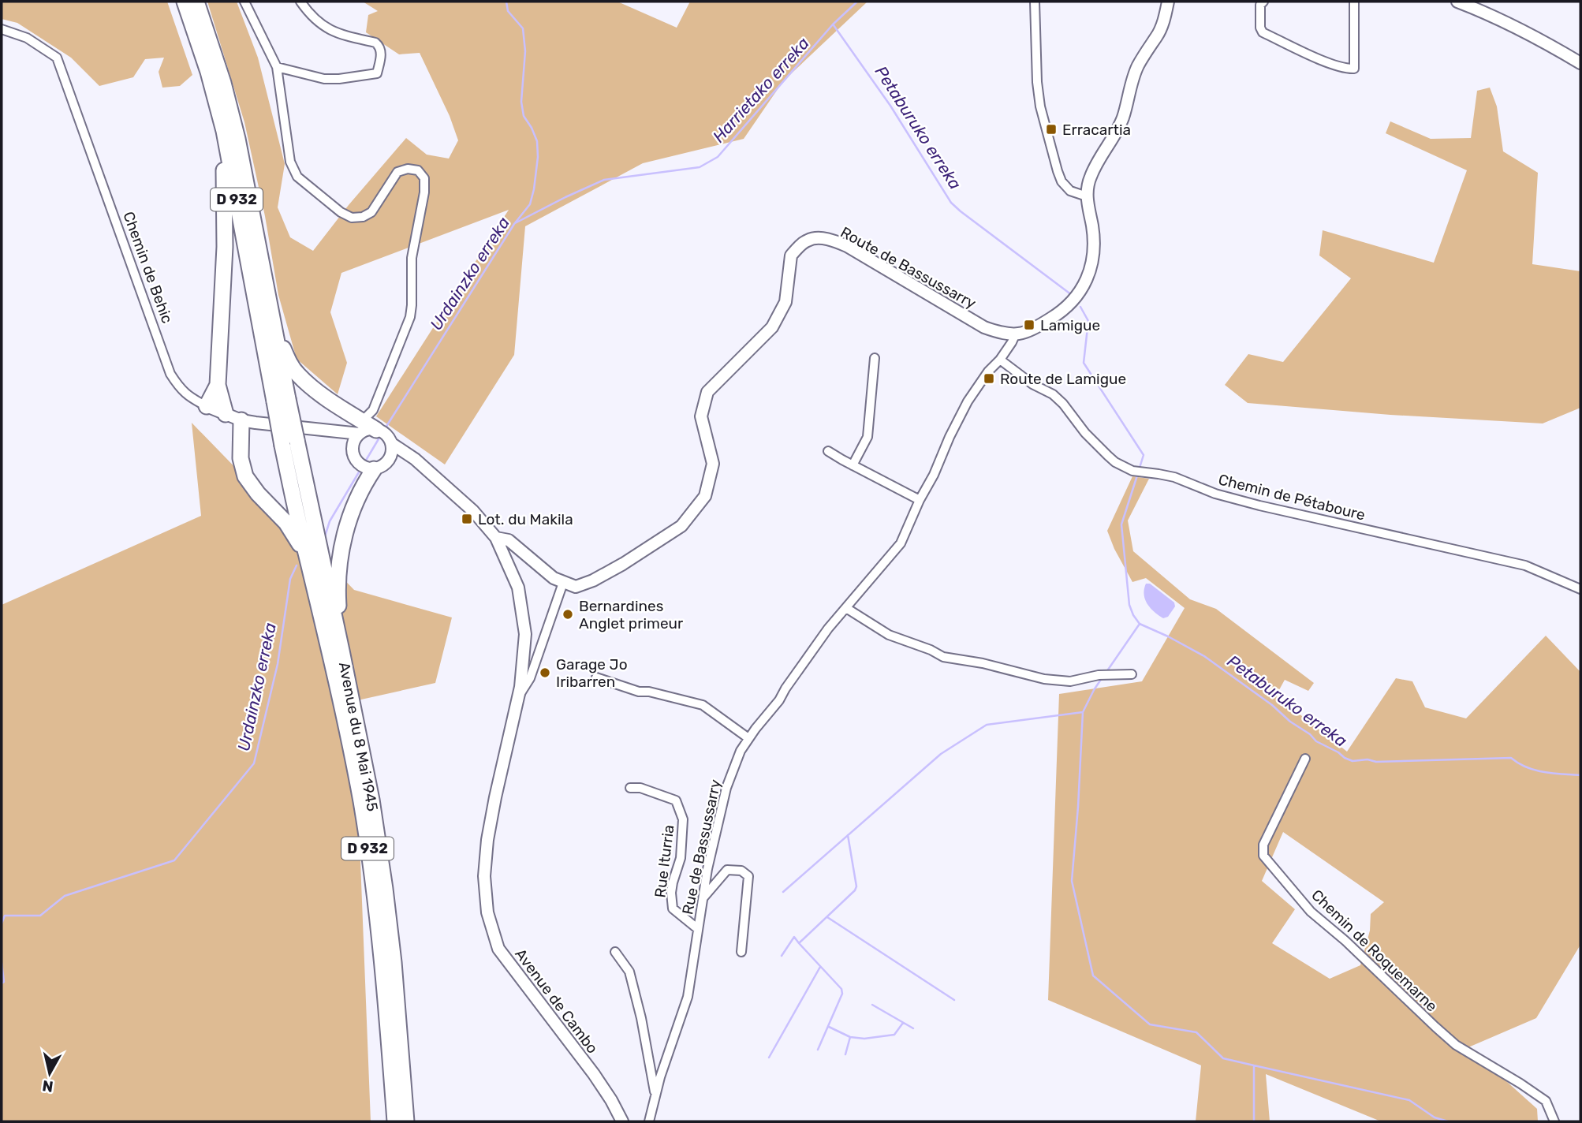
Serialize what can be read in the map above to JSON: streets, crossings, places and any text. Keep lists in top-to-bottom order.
{
  "streets": {
    "highway": ["D 932", "Avenue du 8 Mai 1945"],
    "street": [
      "Chemin de Behic",
      "Route de Bassussarry",
      "Chemin de Pétaboure",
      "Rue de Bassussarry",
      "Rue Iturria",
      "Chemin de Roquemarne",
      "Avenue de Cambo"
    ]
  },
  "crossings": [
    ["D 932", "Avenue du 8 Mai 1945"],
    ["Chemin de Behic", "Avenue de Cambo"],
    ["Route de Bassussarry", "Avenue de Cambo"],
    ["Rue de Bassussarry", "Rue Iturria"]
  ],
  "water": ["Harrietako erreka", "Petaburuko erreka", "Urdainzko erreka"],
  "places": {
    "transit": [
      "Erracartia",
      "Lamigue",
      "Route de Lamigue",
      "Lot. du Makila"
    ],
    "other": ["Bernardines Anglet primeur", "Garage Jo Iribarren"]
  },
  "north": "bottom"
}
